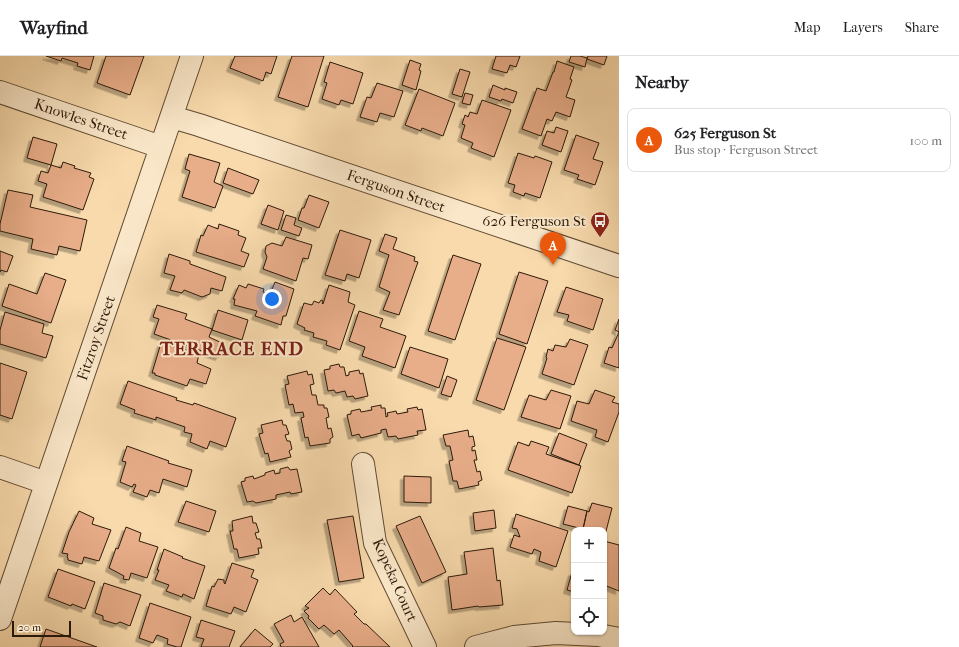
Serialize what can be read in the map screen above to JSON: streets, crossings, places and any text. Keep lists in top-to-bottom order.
{
  "streets": {
    "street": [
      "Knowles Street",
      "Ferguson Street",
      "Fitzroy Street",
      "Kopeka Court"
    ]
  },
  "crossings": [
    ["Knowles Street", "Fitzroy Street"],
    ["Ferguson Street", "Fitzroy Street"]
  ],
  "districts": ["TERRACE END"],
  "places": {
    "bus stop": ["626 Ferguson St"]
  },
  "scale_bar": "20 m",
  "page": {
    "header": "Wayfind",
    "nav": ["Map", "Layers", "Share"],
    "heading": "Nearby",
    "list": [
      {
        "mark": "A",
        "name": "625 Ferguson St",
        "note": "Bus stop · Ferguson Street",
        "value": "100 m"
      }
    ],
    "pins": "A",
    "map_buttons": ["+", "−"],
    "scale": "20 m"
  }
}
